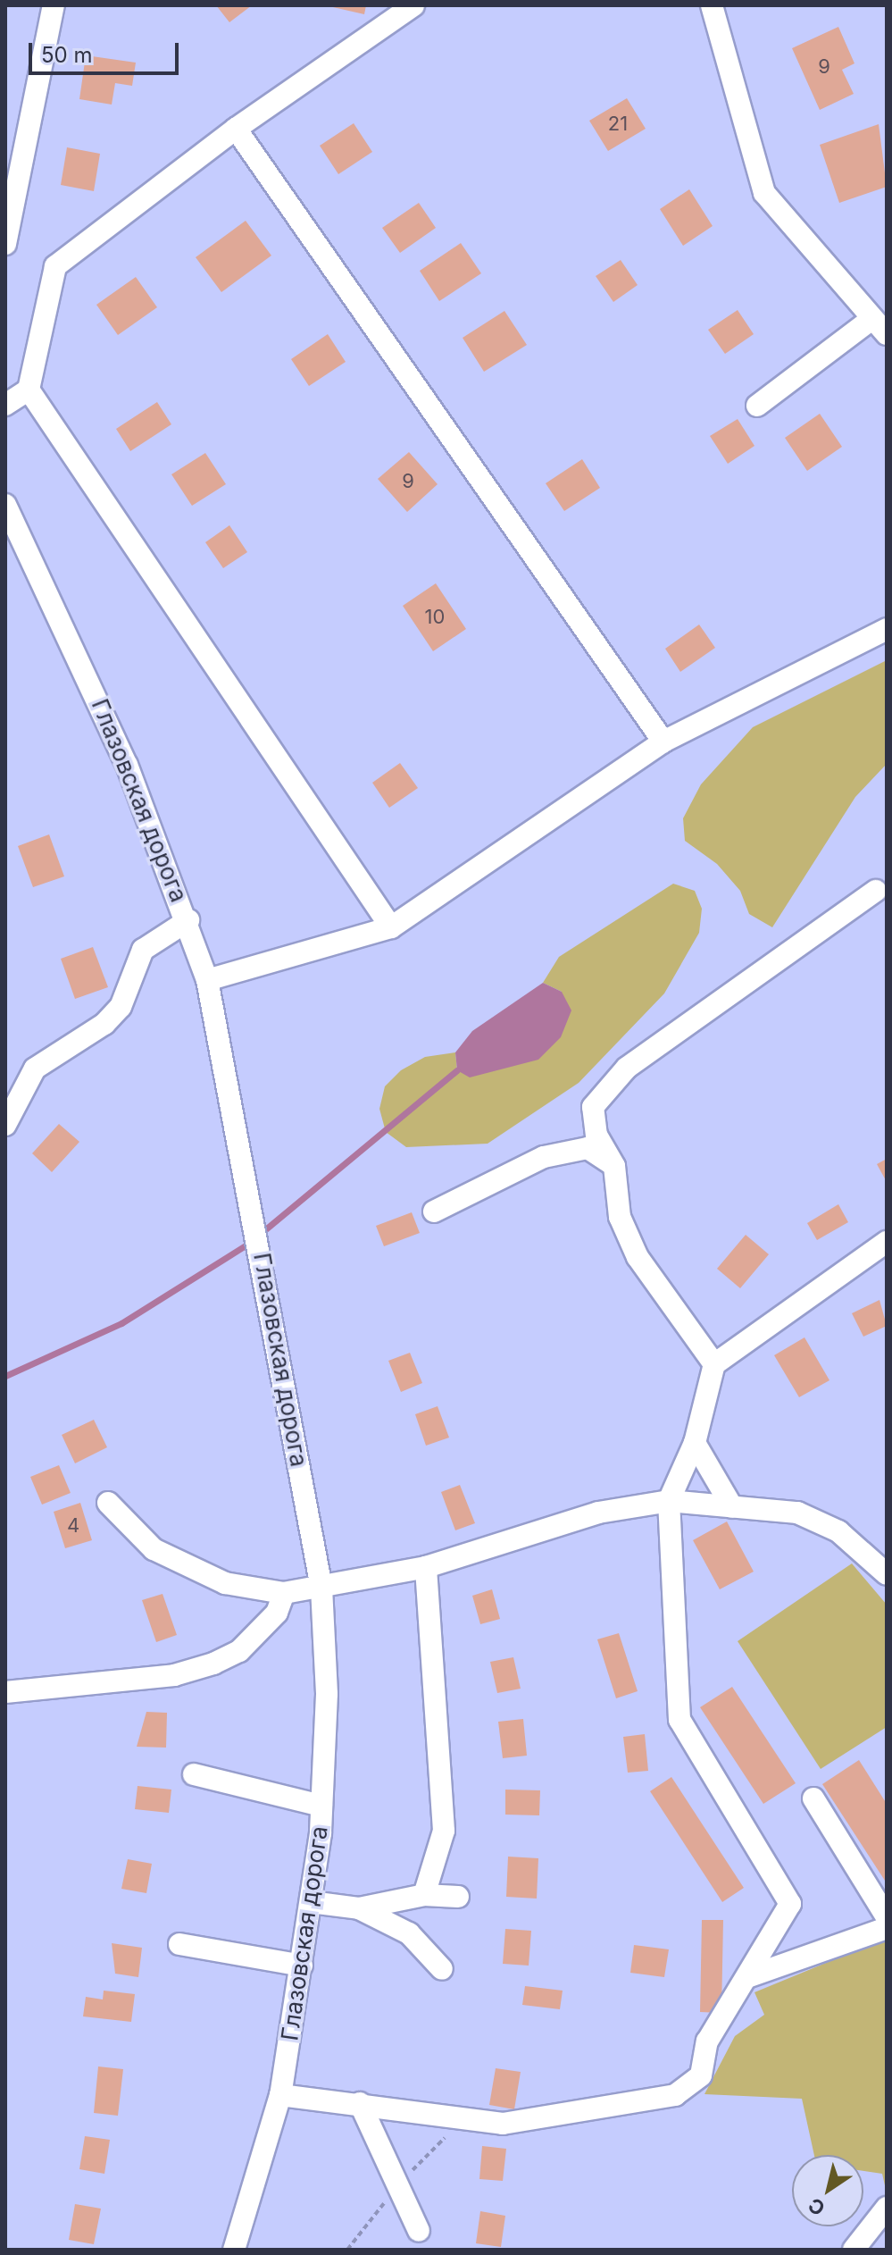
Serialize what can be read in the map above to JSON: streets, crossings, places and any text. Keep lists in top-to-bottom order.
{
  "streets": {
    "street": ["Глазовская дорога"]
  },
  "house_numbers": [
    "9",
    "21",
    "9",
    "10",
    "4"
  ],
  "scale_bar": "50 m",
  "north": "bottom left"
}
